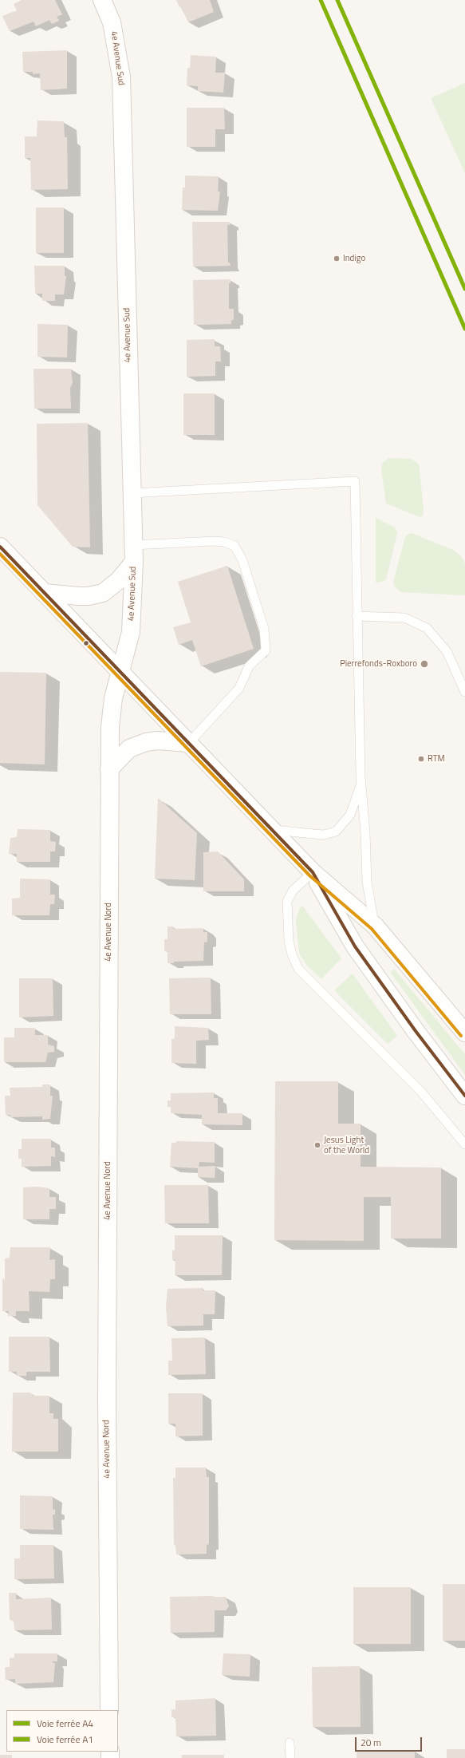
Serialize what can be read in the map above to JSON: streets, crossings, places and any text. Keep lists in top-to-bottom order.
{
  "streets": {
    "street": ["4e Avenue Sud", "4e Avenue Nord"]
  },
  "crossings": [
    ["4e Avenue Sud", "4e Avenue Nord"]
  ],
  "places": [
    "Indigo",
    "Pierrefonds-Roxboro",
    "RTM",
    "Jesus Light of the World"
  ],
  "lines": ["rail line A4", "rail line A1"],
  "legend": ["Voie ferrée A4", "Voie ferrée A1"],
  "scale_bar": "20 m"
}
